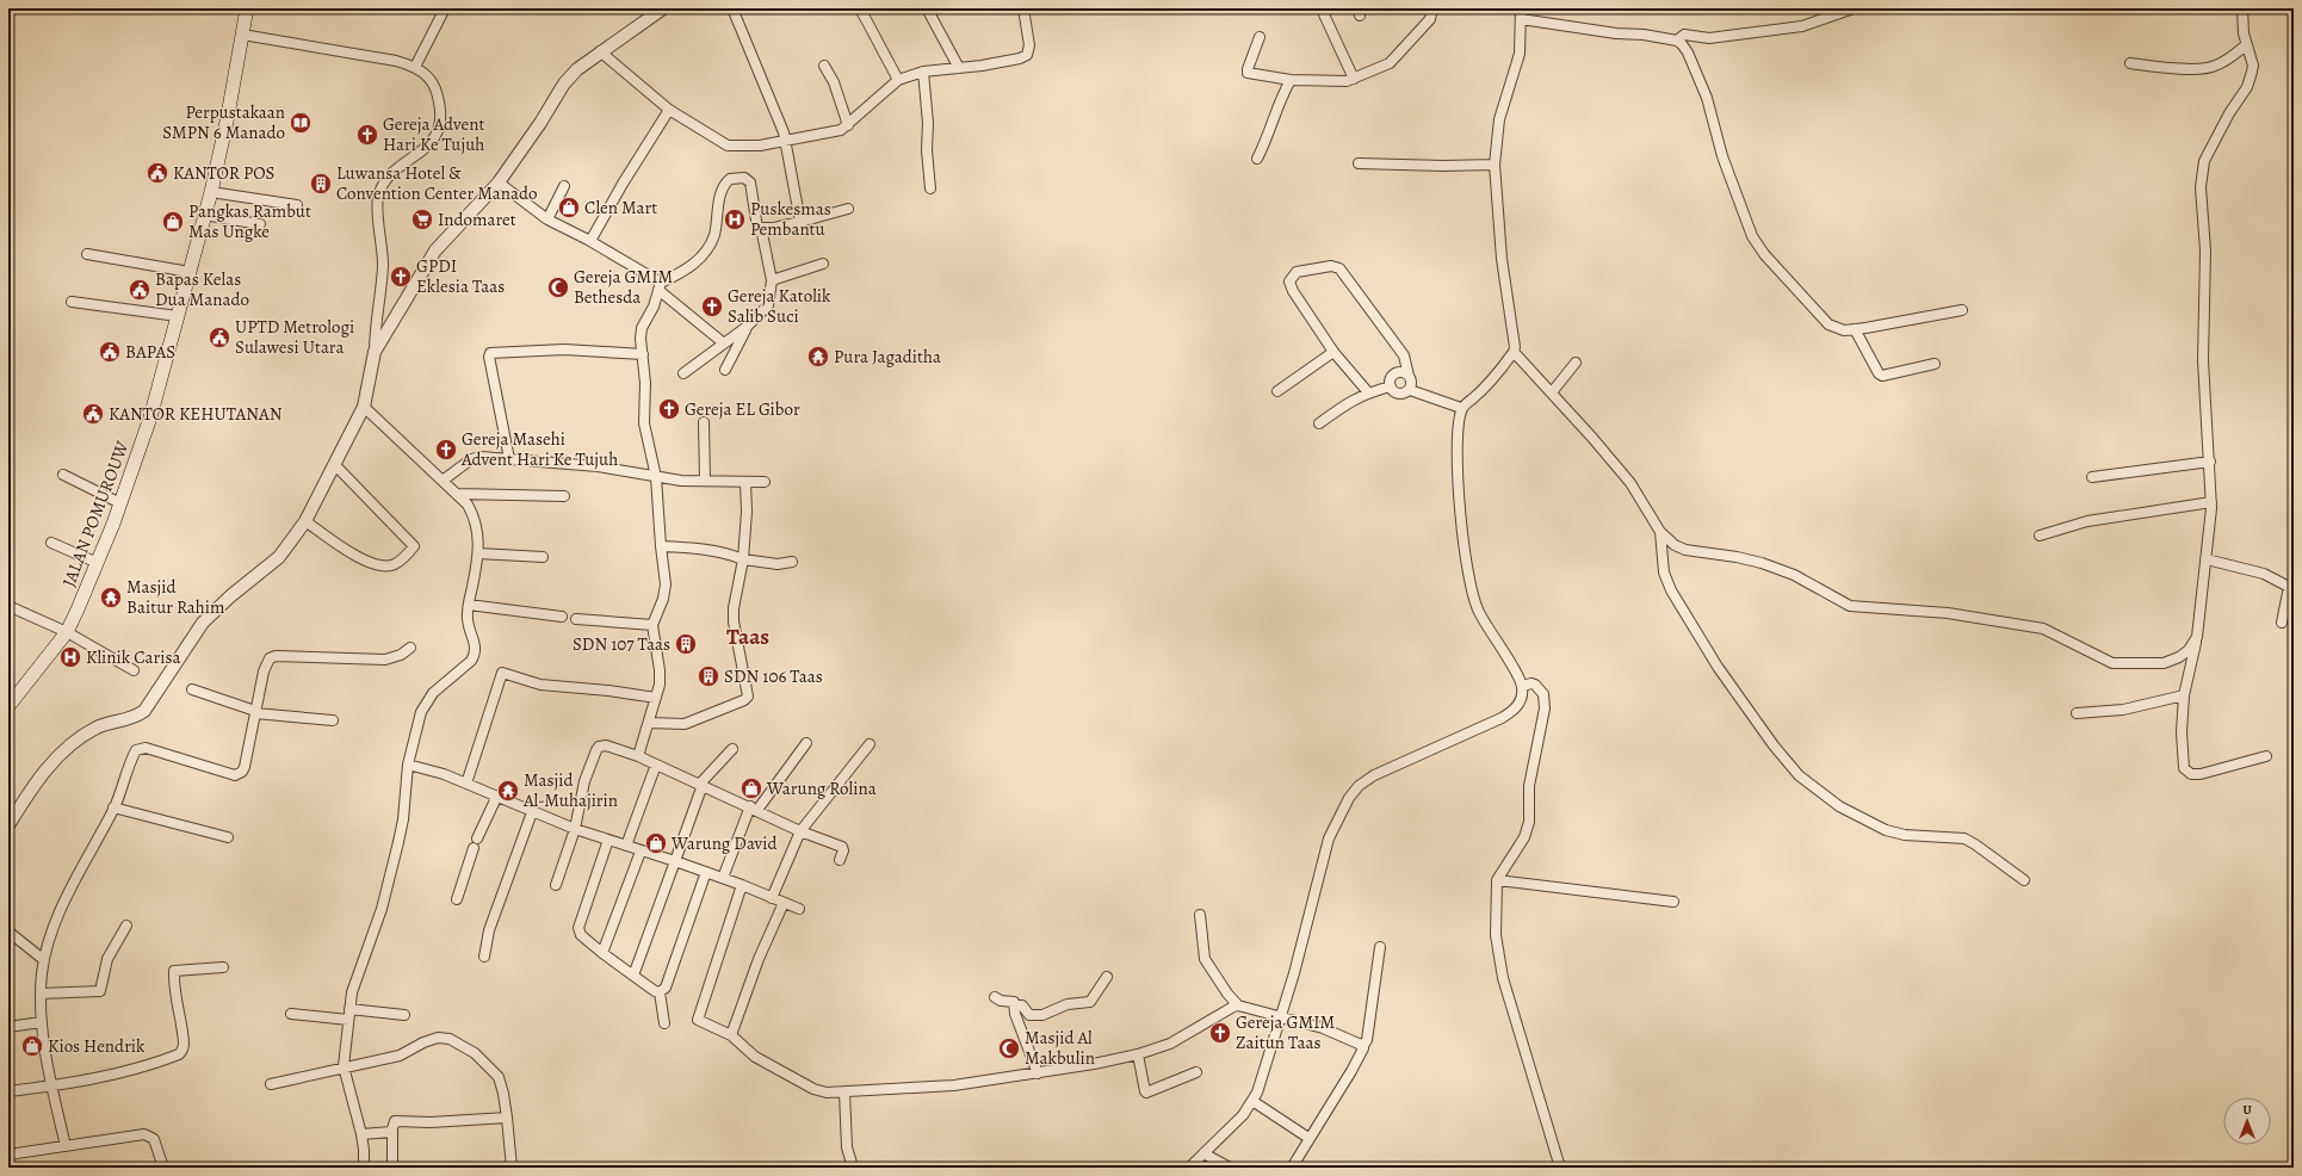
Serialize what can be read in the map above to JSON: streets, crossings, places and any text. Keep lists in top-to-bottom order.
{
  "streets": {
    "main road": ["JALAN POMUROUW"]
  },
  "districts": ["Taas"],
  "places": {
    "library": ["Perpustakaan SMPN 6 Manado"],
    "church": [
      "Gereja Advent Hari Ke Tujuh",
      "GPDI Eklesia Taas",
      "Gereja Katolik Salib Suci",
      "Gereja EL Gibor",
      "Gereja Masehi Advent Hari Ke Tujuh",
      "Gereja GMIM Zaitun Taas"
    ],
    "public building": [
      "KANTOR POS",
      "Bapas Kelas Dua Manado",
      "UPTD Metrologi Sulawesi Utara",
      "BAPAS",
      "KANTOR KEHUTANAN"
    ],
    "building": ["Luwansa Hotel & Convention Center Manado", "SDN 107 Taas", "SDN 106 Taas"],
    "shop": [
      "Clen Mart",
      "Pangkas Rambut Mas Ungke",
      "Warung Rolina",
      "Warung David",
      "Kios Hendrik"
    ],
    "supermarket": ["Indomaret"],
    "hospital": ["Puskesmas Pembantu", "Klinik Carisa"],
    "mosque": ["Gereja GMIM Bethesda", "Masjid Al Makbulin"],
    "temple": ["Pura Jagaditha", "Masjid Baitur Rahim", "Masjid Al-Muhajirin"]
  },
  "north": "top"
}
